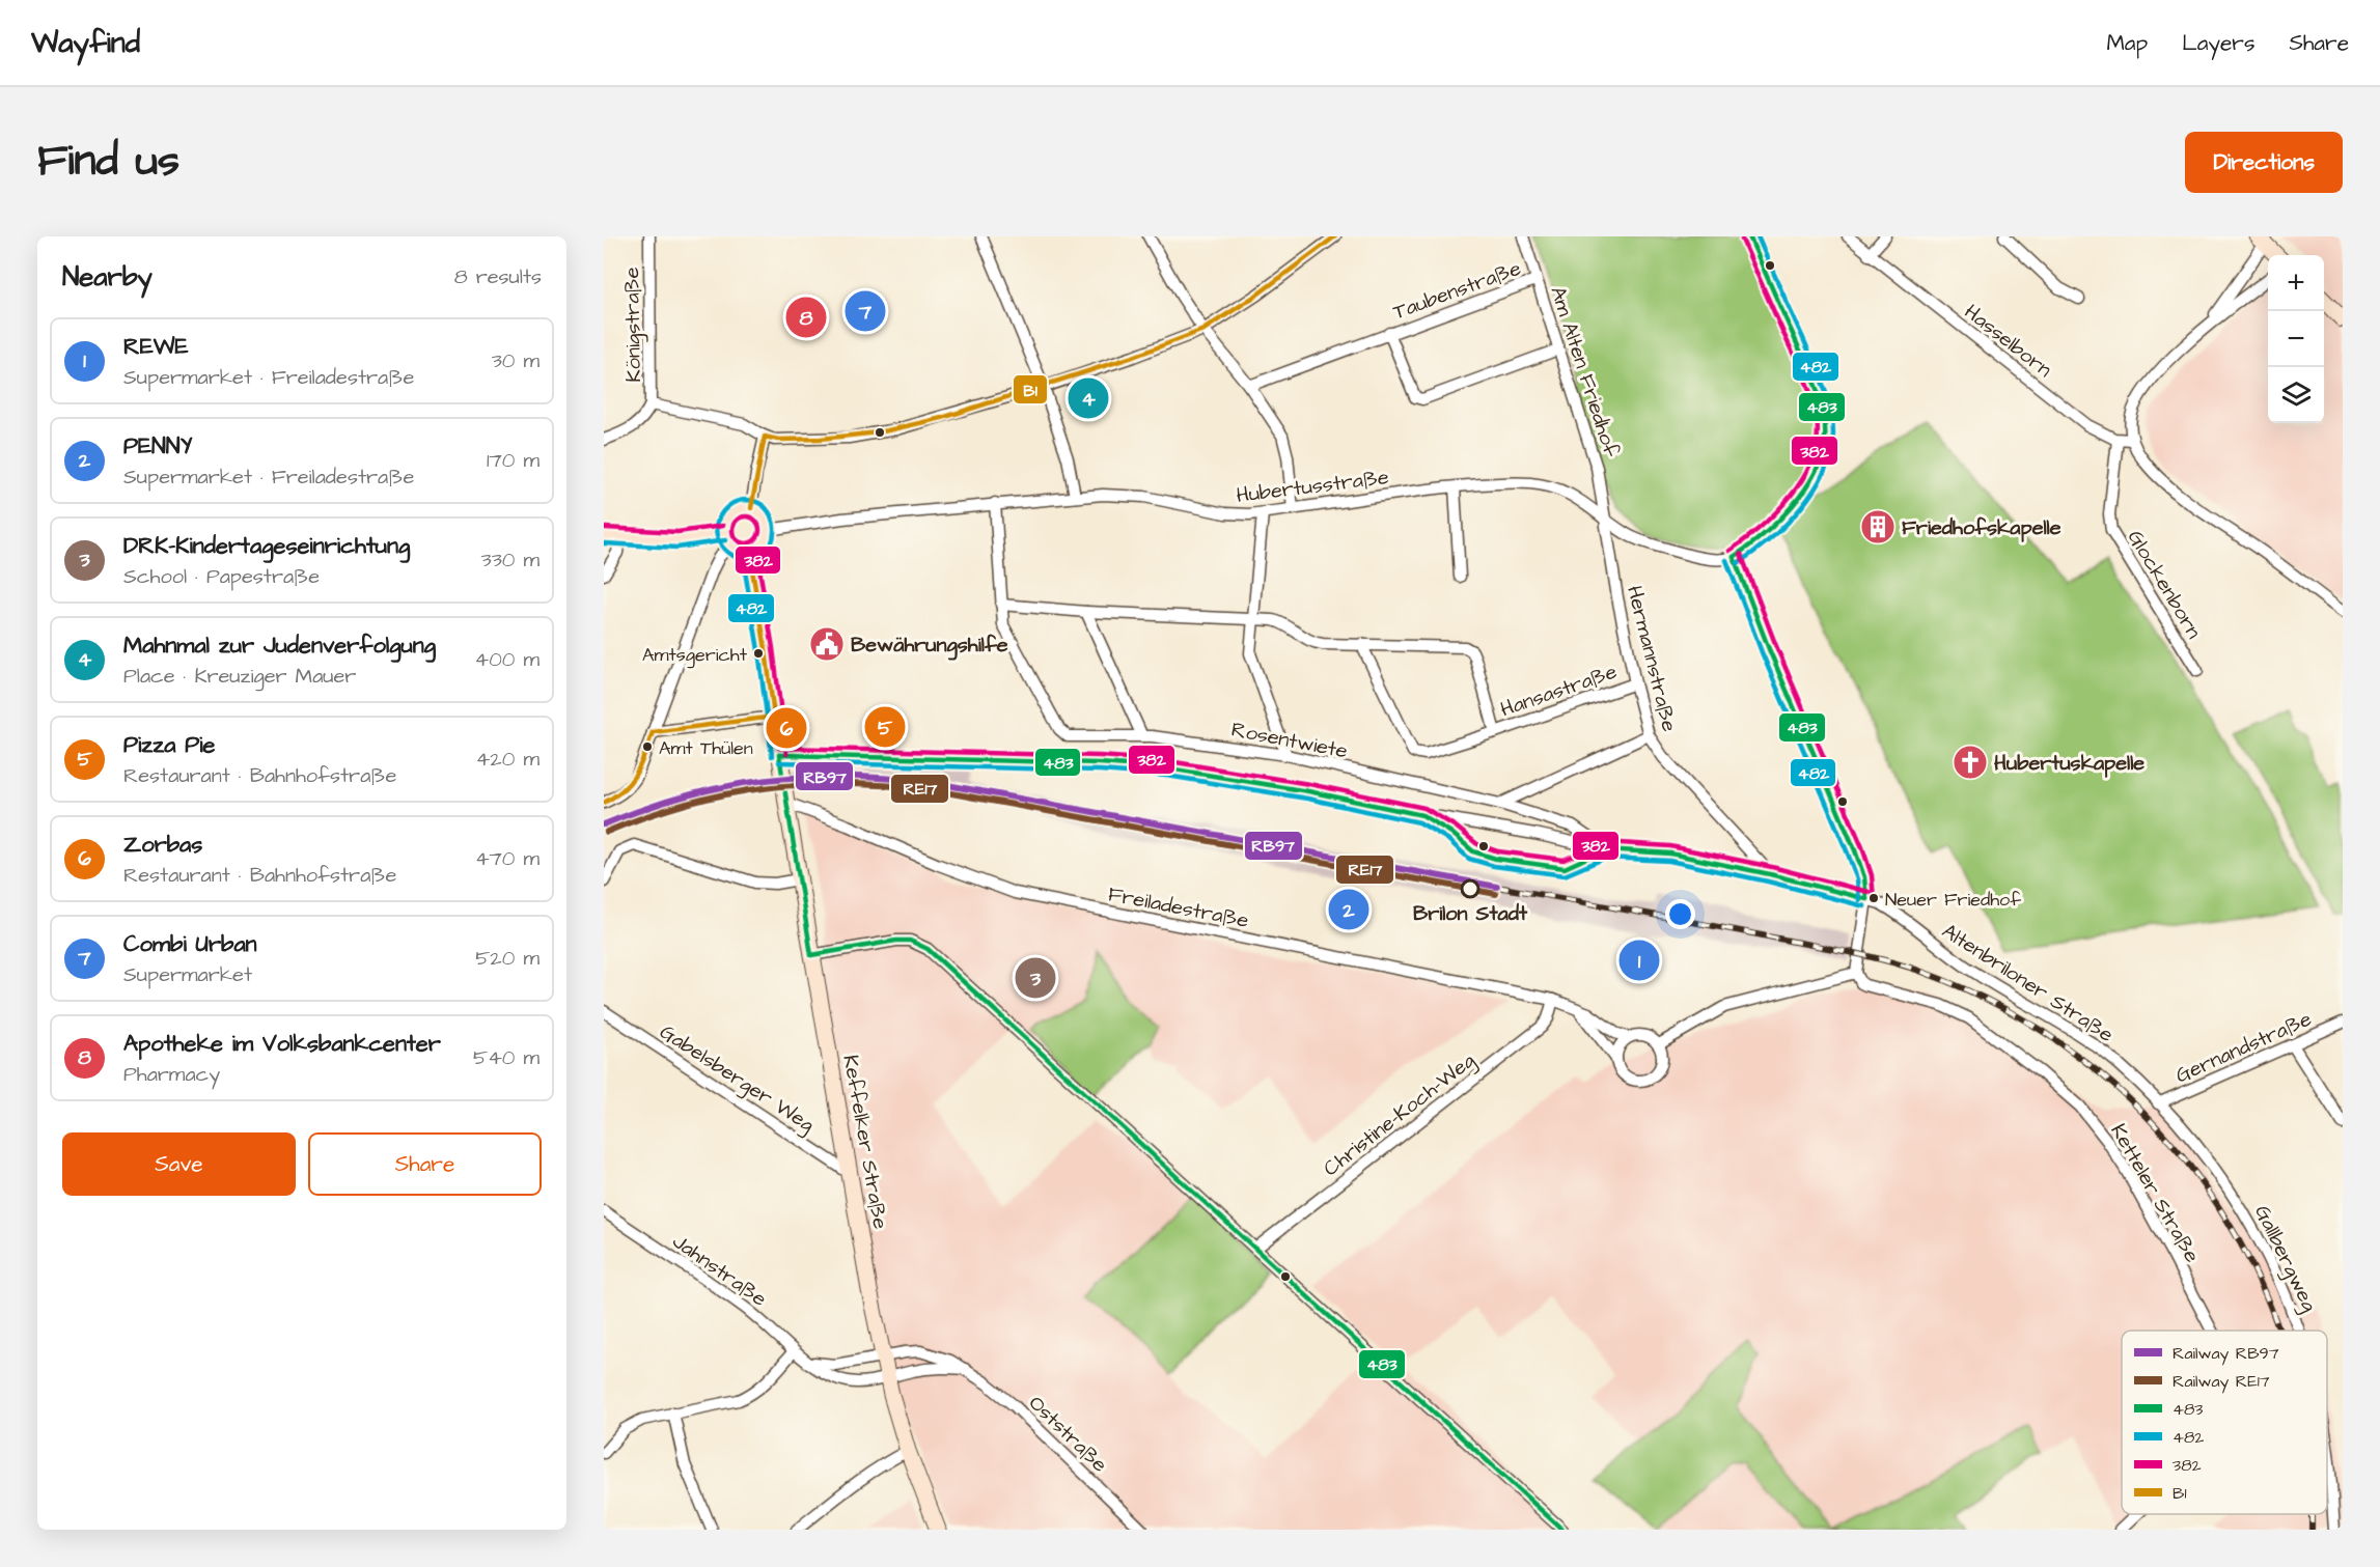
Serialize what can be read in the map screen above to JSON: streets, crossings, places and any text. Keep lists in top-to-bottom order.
{
  "streets": {
    "street": [
      "Taubenstraße",
      "Königstraße",
      "Hasselborn",
      "Am Alten Friedhof",
      "Hubertusstraße",
      "Glockenborn",
      "Hermannstraße",
      "Hansastraße",
      "Rosentwiete",
      "Freiladestraße",
      "Altenbriloner Straße",
      "Gernandstraße",
      "Gabelsberger Weg",
      "Christine-Koch-Weg",
      "Keffelker Straße",
      "Ketteler Straße",
      "Gallbergweg",
      "Jahnstraße",
      "Oststraße"
    ]
  },
  "crossings": [
    ["Taubenstraße", "Am Alten Friedhof"],
    ["Hasselborn", "Glockenborn"],
    ["Am Alten Friedhof", "Hubertusstraße"],
    ["Am Alten Friedhof", "Hermannstraße"],
    ["Hubertusstraße", "Hermannstraße"],
    ["Hubertusstraße", "Keffelker Straße"],
    ["Hermannstraße", "Hansastraße"],
    ["Hermannstraße", "Altenbriloner Straße"],
    ["Hansastraße", "Rosentwiete"],
    ["Rosentwiete", "Altenbriloner Straße"],
    ["Freiladestraße", "Christine-Koch-Weg"],
    ["Freiladestraße", "Keffelker Straße"],
    ["Altenbriloner Straße", "Gernandstraße"],
    ["Altenbriloner Straße", "Keffelker Straße"],
    ["Altenbriloner Straße", "Gallbergweg"],
    ["Gernandstraße", "Gallbergweg"],
    ["Gabelsberger Weg", "Keffelker Straße"],
    ["Keffelker Straße", "Jahnstraße"],
    ["Keffelker Straße", "Oststraße"]
  ],
  "places": {
    "building": ["Friedhofskapelle"],
    "public building": ["Bewährungshilfe"],
    "other": [
      "Amtsgericht",
      "Amt Thülen",
      "Brilon Stadt",
      "Neuer Friedhof"
    ],
    "church": ["Hubertuskapelle"]
  },
  "lines": [
    "transit line 483",
    "transit line 482",
    "transit line B1",
    "transit line 382",
    "rail line RB97",
    "rail line RE17"
  ],
  "legend": [
    "Railway RB97",
    "Railway RE17",
    "483",
    "482",
    "382",
    "B1"
  ],
  "page": {
    "header": "Wayfind",
    "nav": ["Map", "Layers", "Share"],
    "title": "Find us",
    "buttons": [
      "Directions",
      ["Save", "Share"]
    ],
    "heading": ["Nearby", "8 results"],
    "map_buttons": ["+", "−"],
    "pins": [
      "7",
      "8",
      "4",
      "5",
      "6",
      "2",
      "1",
      "3"
    ],
    "list": [
      {
        "mark": "1",
        "name": "REWE",
        "note": "Supermarket · Freiladestraße",
        "value": "30 m"
      },
      {
        "mark": "2",
        "name": "PENNY",
        "note": "Supermarket · Freiladestraße",
        "value": "170 m"
      },
      {
        "mark": "3",
        "name": "DRK-Kindertageseinrichtung",
        "note": "School · Papestraße",
        "value": "330 m"
      },
      {
        "mark": "4",
        "name": "Mahnmal zur Judenverfolgung",
        "note": "Place · Kreuziger Mauer",
        "value": "400 m"
      },
      {
        "mark": "5",
        "name": "Pizza Pie",
        "note": "Restaurant · Bahnhofstraße",
        "value": "420 m"
      },
      {
        "mark": "6",
        "name": "Zorbas",
        "note": "Restaurant · Bahnhofstraße",
        "value": "470 m"
      },
      {
        "mark": "7",
        "name": "Combi Urban",
        "note": "Supermarket",
        "value": "520 m"
      },
      {
        "mark": "8",
        "name": "Apotheke im Volksbankcenter",
        "note": "Pharmacy",
        "value": "540 m"
      }
    ]
  }
}
